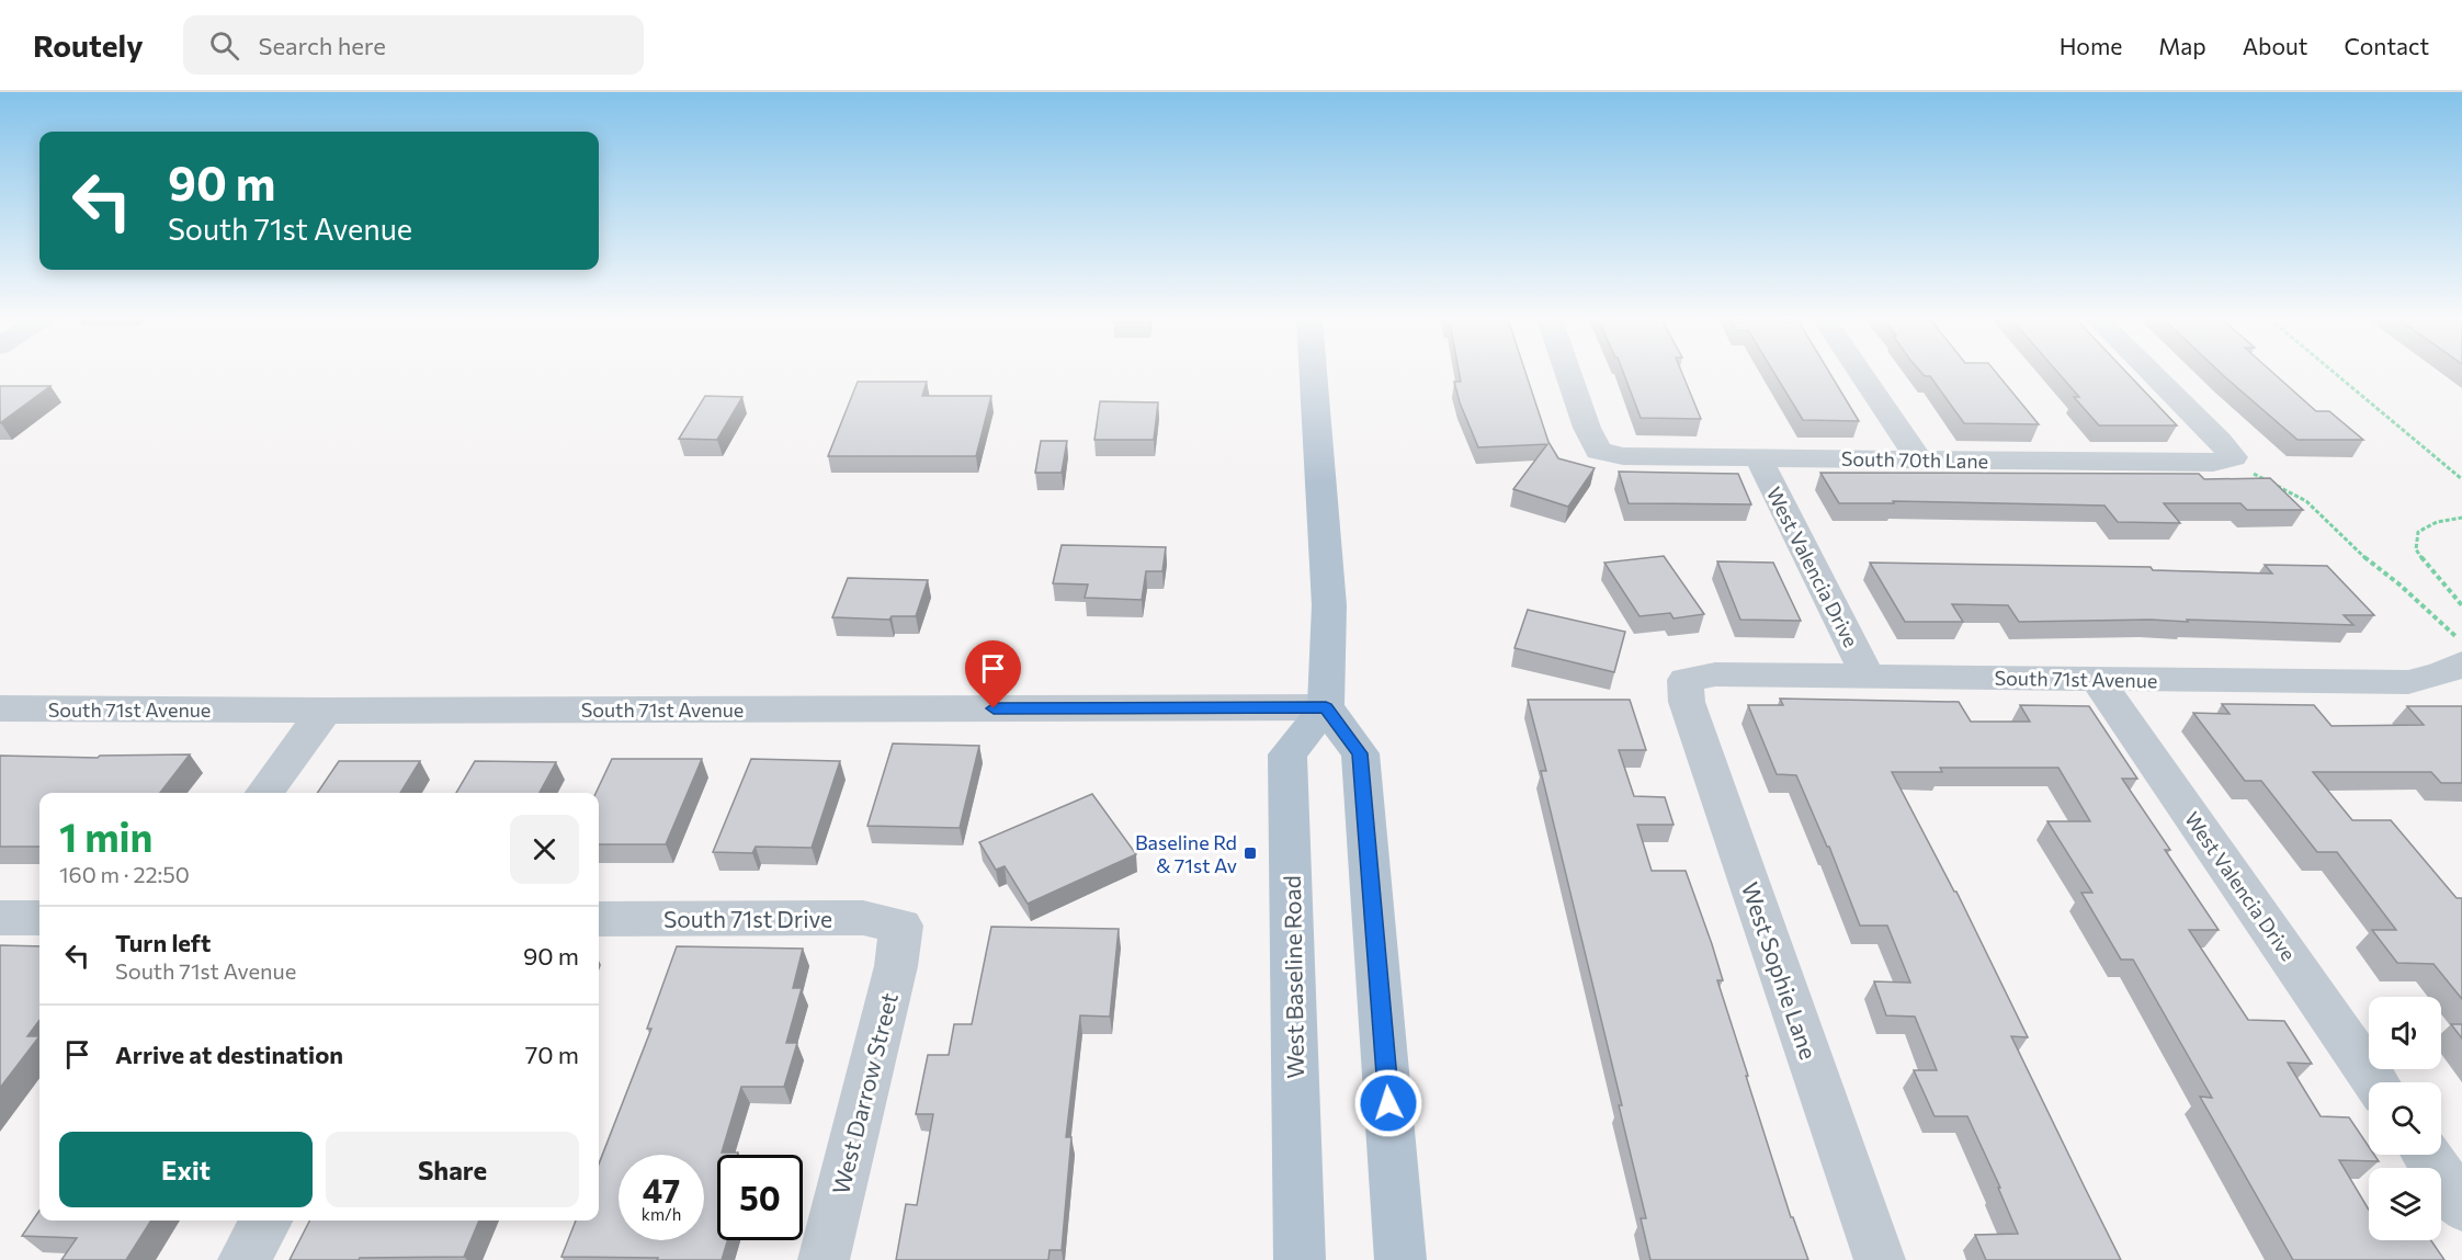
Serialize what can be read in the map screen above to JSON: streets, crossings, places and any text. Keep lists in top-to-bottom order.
{
  "streets": {
    "main road": ["West Baseline Road"],
    "street": [
      "South 70th Lane",
      "West Valencia Drive",
      "South 71st Avenue",
      "South 71st Drive",
      "West Sophie Lane",
      "West Darrow Street"
    ]
  },
  "crossings": [
    ["South 70th Lane", "West Valencia Drive"],
    ["West Valencia Drive", "South 71st Avenue"],
    ["South 71st Avenue", "West Sophie Lane"],
    ["South 71st Avenue", "West Baseline Road"],
    ["South 71st Drive", "West Darrow Street"]
  ],
  "places": {
    "transit": ["Baseline Rd & 71st Av"]
  },
  "page": {
    "header": "Routely",
    "search": "Search here",
    "nav": [
      "Home",
      "Map",
      "About",
      "Contact"
    ],
    "turn": ["90 m", "South 71st Avenue"],
    "heading": ["1 min", "160 m · 22:50"],
    "list": [
      {
        "name": "Turn left",
        "note": "South 71st Avenue",
        "value": "90 m"
      },
      {
        "name": "Arrive at destination",
        "value": "70 m"
      }
    ],
    "buttons": ["Exit", "Share"],
    "speed": "47 km/h",
    "limit": "50"
  }
}
